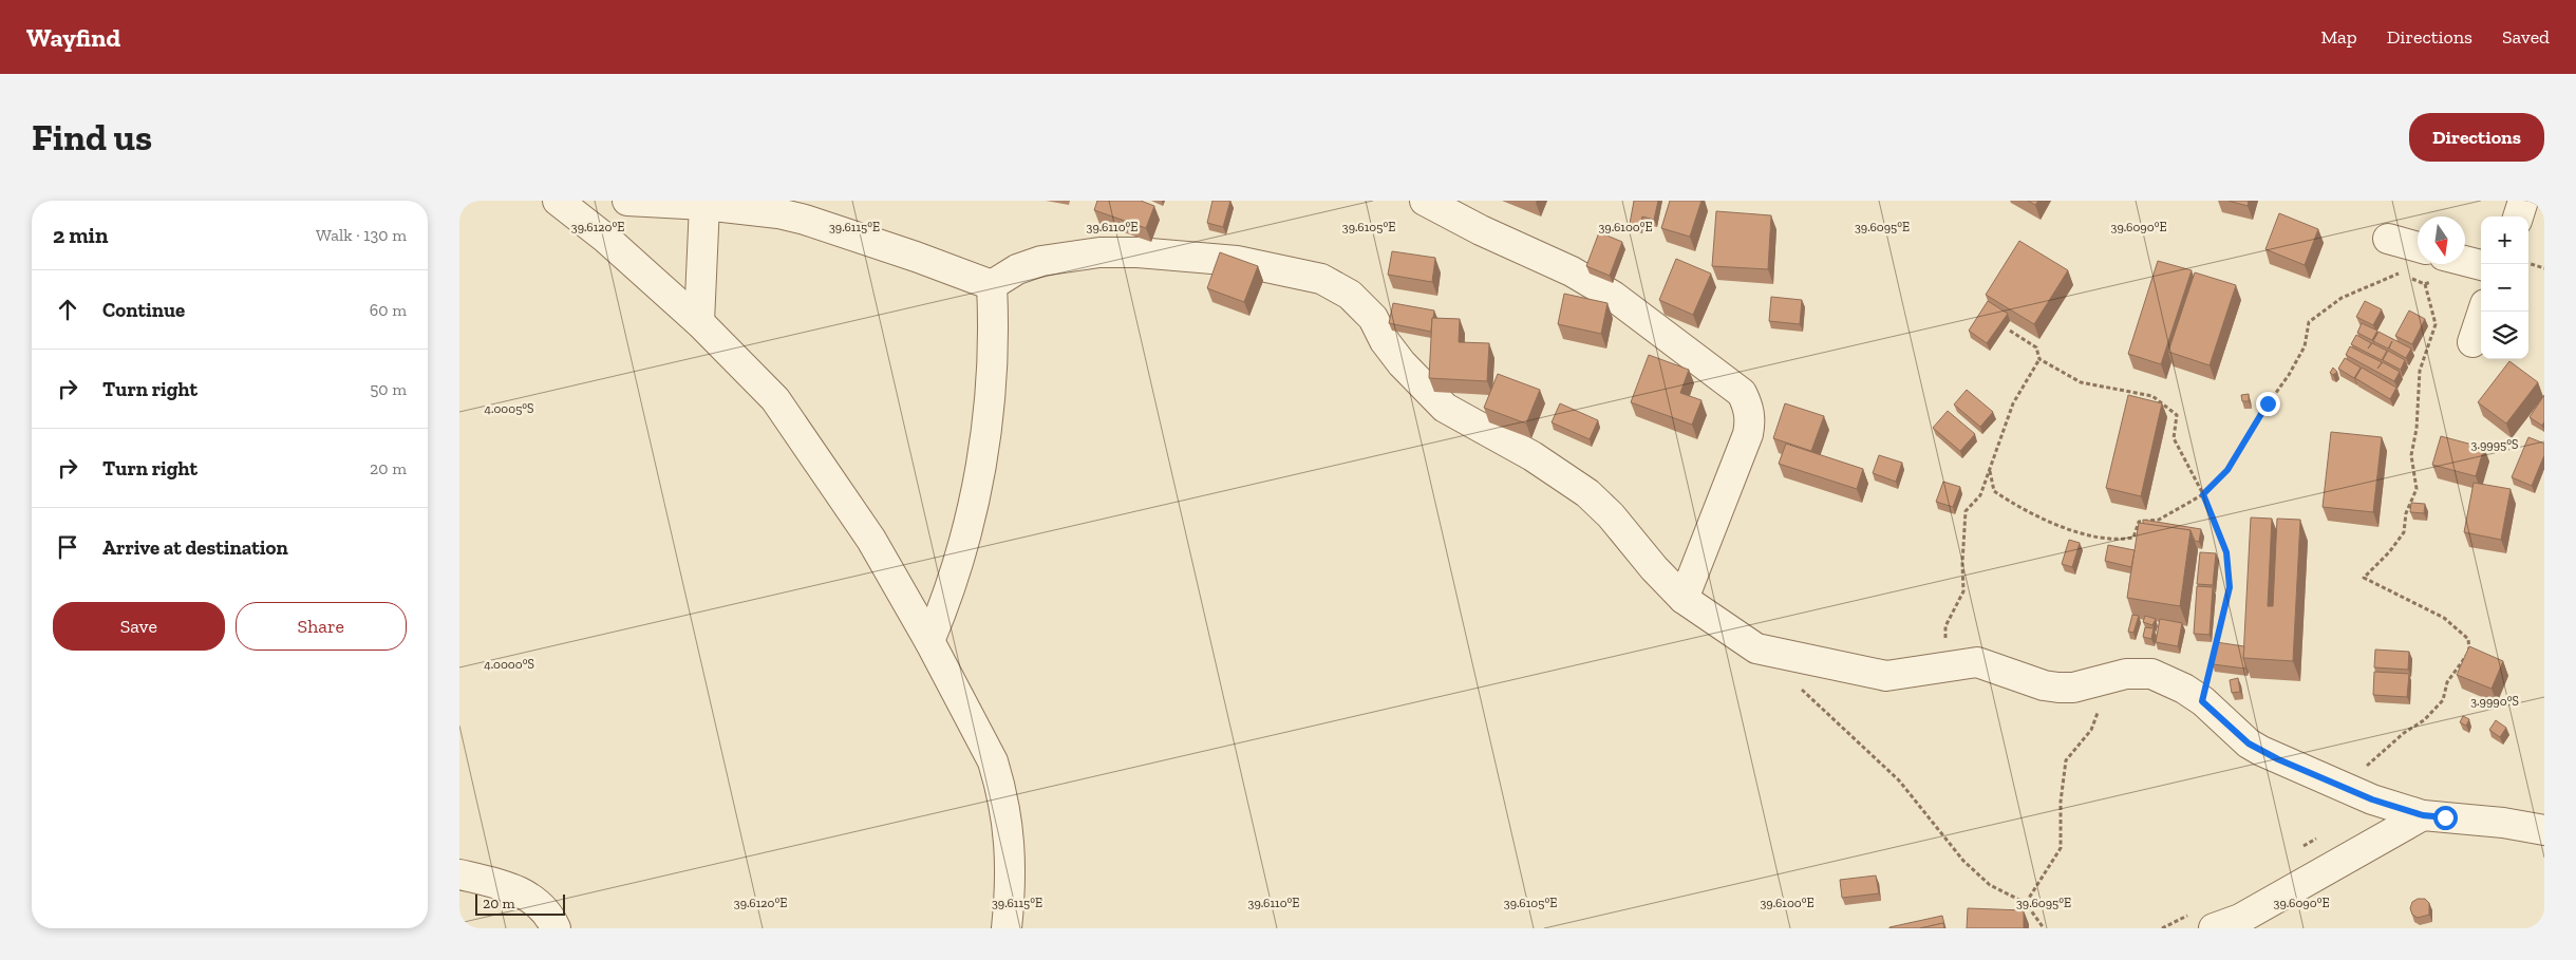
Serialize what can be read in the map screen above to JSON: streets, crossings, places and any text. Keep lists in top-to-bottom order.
{
  "scale_bar": "20 m",
  "north": "bottom",
  "page": {
    "header": "Wayfind",
    "nav": ["Map", "Directions", "Saved"],
    "buttons": [
      "Directions",
      ["Save", "Share"]
    ],
    "title": "Find us",
    "heading": ["2 min", "Walk · 130 m"],
    "map_buttons": ["+", "−"],
    "list": [
      ["Continue", "60 m"],
      ["Turn right", "50 m"],
      ["Turn right", "20 m"],
      "Arrive at destination"
    ],
    "scale": "20 m"
  },
  "coordinates": [
    "39.6120°E",
    "39.6115°E",
    "39.6110°E",
    "39.6105°E",
    "39.6100°E",
    "39.6095°E",
    "39.6090°E",
    "4.0005°S",
    "3.9995°S",
    "4.0000°S",
    "3.9990°S"
  ]
}
